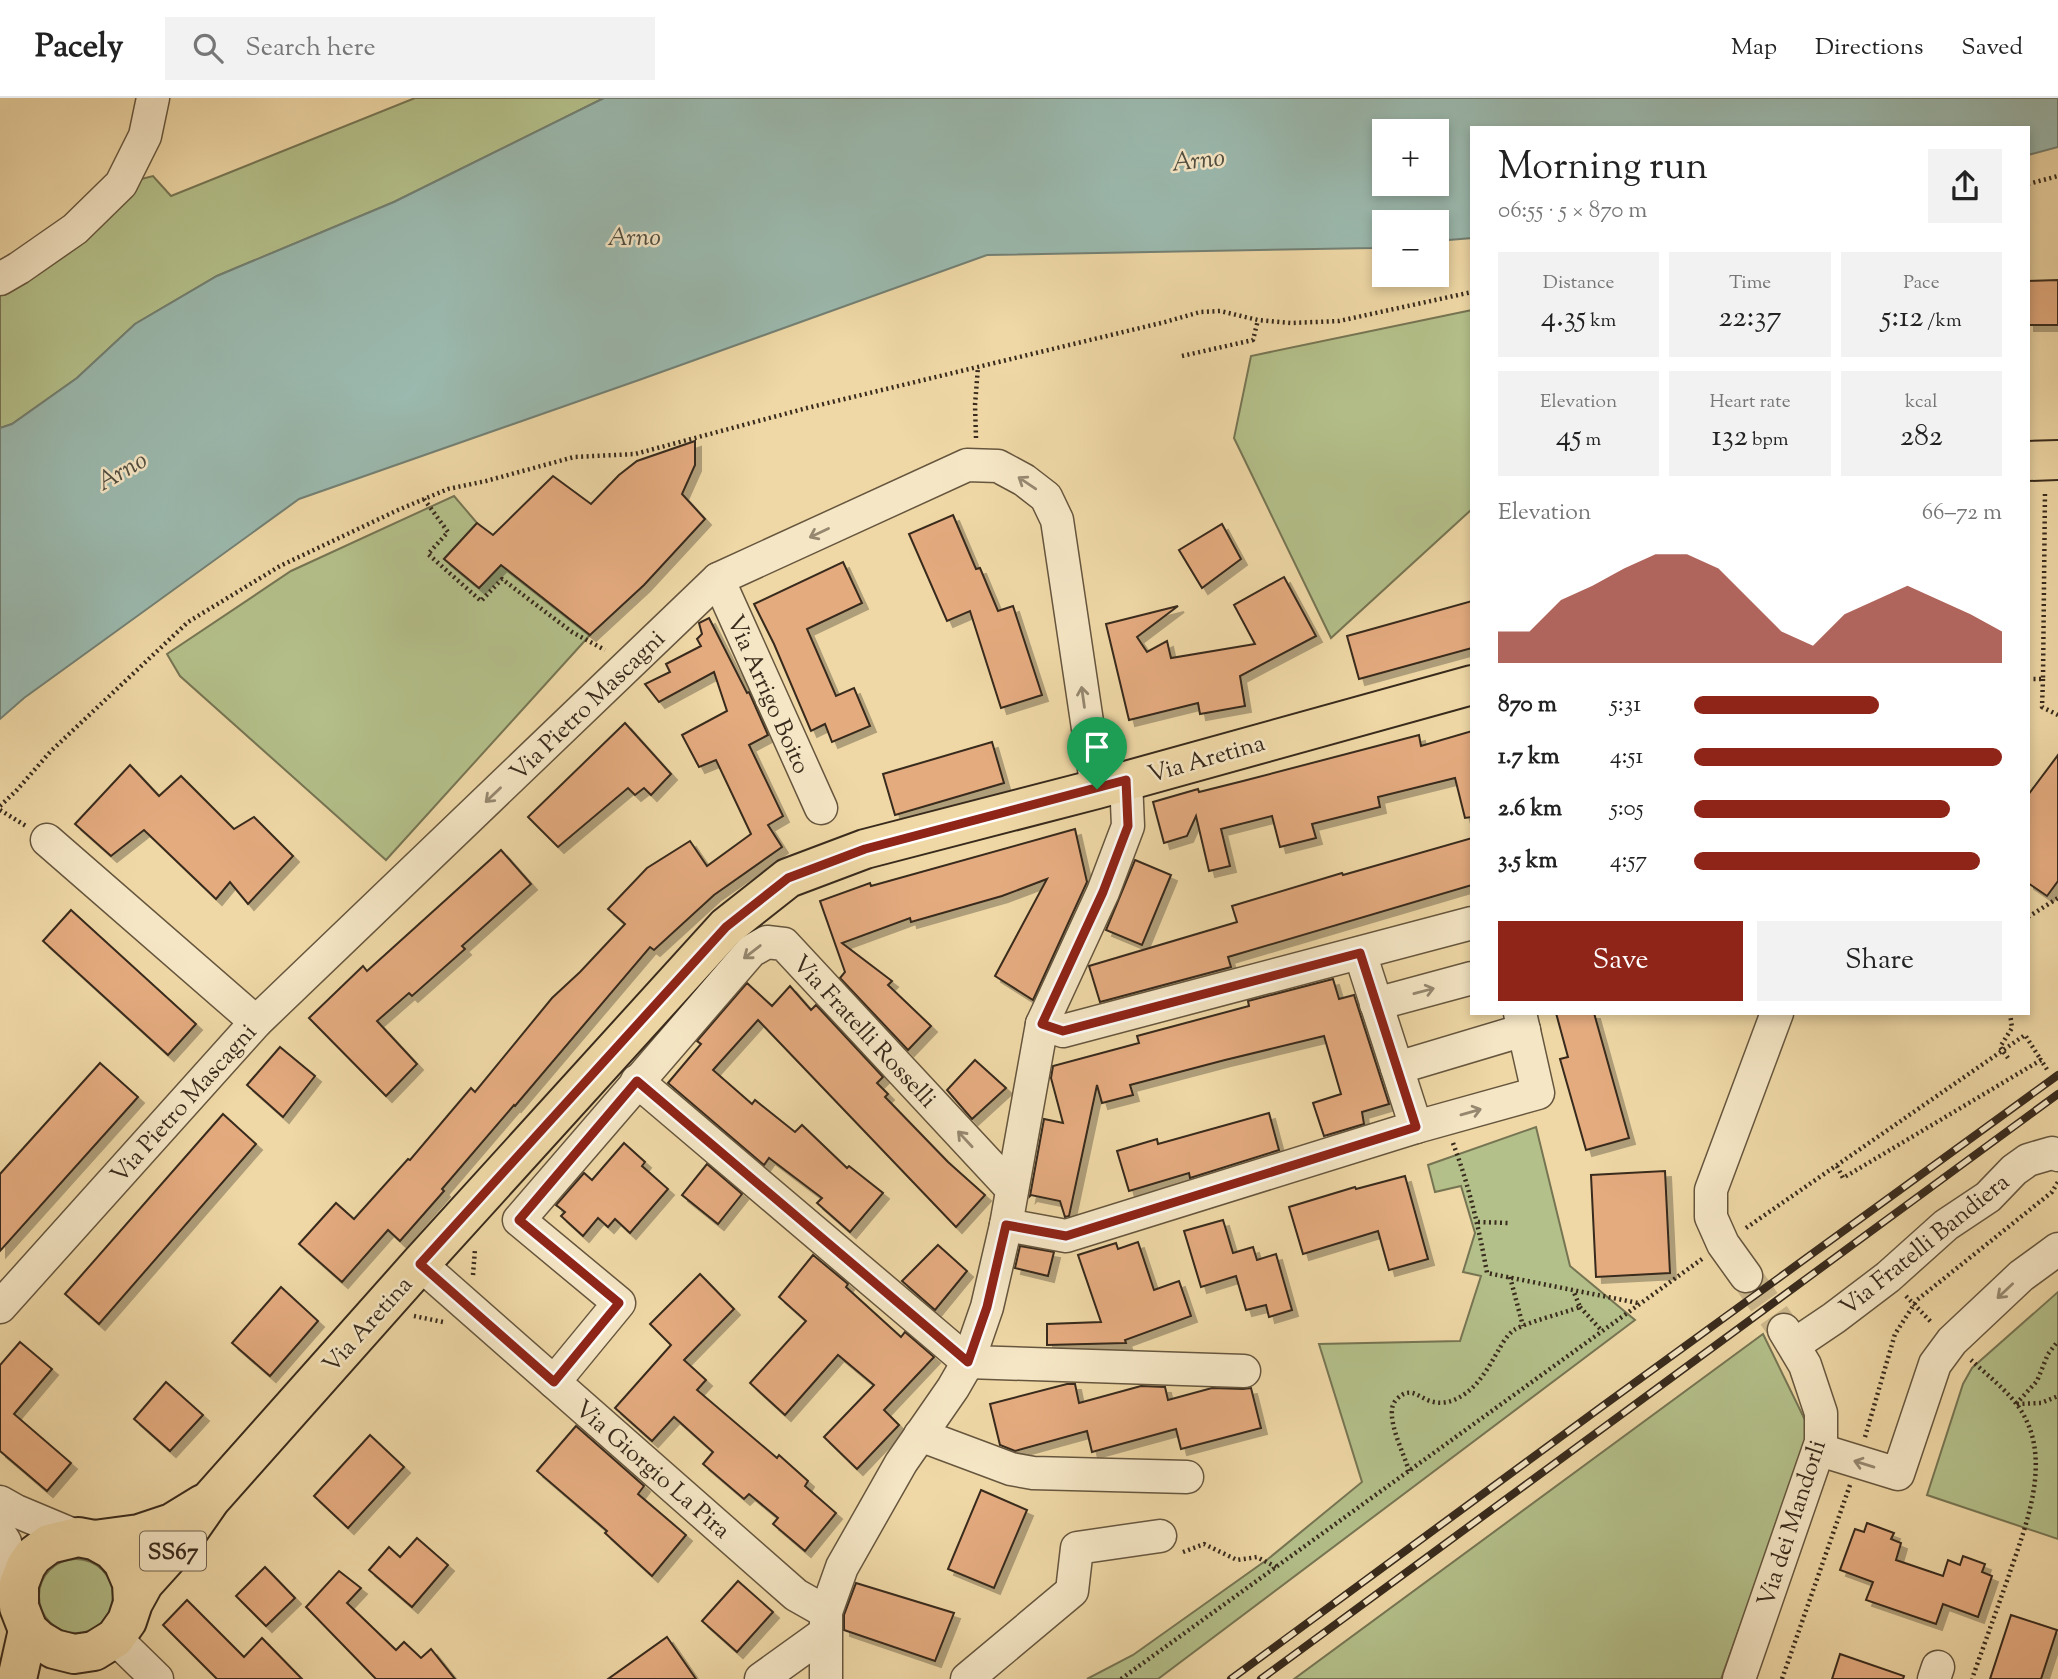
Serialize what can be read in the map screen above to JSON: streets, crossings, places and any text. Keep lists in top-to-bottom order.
{
  "streets": {
    "main road": ["Via Aretina", "SS67"],
    "street": [
      "Via Arrigo Boito",
      "Via Pietro Mascagni",
      "Via Fratelli Rosselli",
      "Via Fratelli Bandiera",
      "Via Giorgio La Pira",
      "Via dei Mandorli"
    ]
  },
  "crossings": [
    ["Via Arrigo Boito", "Via Pietro Mascagni"],
    ["Via Pietro Mascagni", "Via Aretina"],
    ["Via Pietro Mascagni", "Via Fratelli Rosselli"],
    ["Via Pietro Mascagni", "Via Giorgio La Pira"],
    ["Via Aretina", "Via Giorgio La Pira"],
    ["Via Aretina", "SS67"],
    ["Via Fratelli Rosselli", "Via Giorgio La Pira"],
    ["Via Fratelli Bandiera", "Via dei Mandorli"]
  ],
  "water": ["Arno"],
  "page": {
    "header": "Pacely",
    "search": "Search here",
    "nav": ["Map", "Directions", "Saved"],
    "map_buttons": ["+", "−"],
    "heading": ["Morning run", "06:55 · 5 × 870 m"],
    "stats": [
      ["Distance", "4.35 km"],
      ["Time", "22:37"],
      ["Pace", "5:12 /km"],
      ["Elevation", "45 m"],
      ["Heart rate", "132 bpm"],
      ["kcal", "282"]
    ],
    "chart": ["Elevation", "66–72 m"],
    "list": [
      {
        "name": "870 m",
        "note": "5:31"
      },
      {
        "name": "1.7 km",
        "note": "4:51"
      },
      {
        "name": "2.6 km",
        "note": "5:05"
      },
      {
        "name": "3.5 km",
        "note": "4:57"
      }
    ],
    "buttons": ["Save", "Share"]
  }
}
